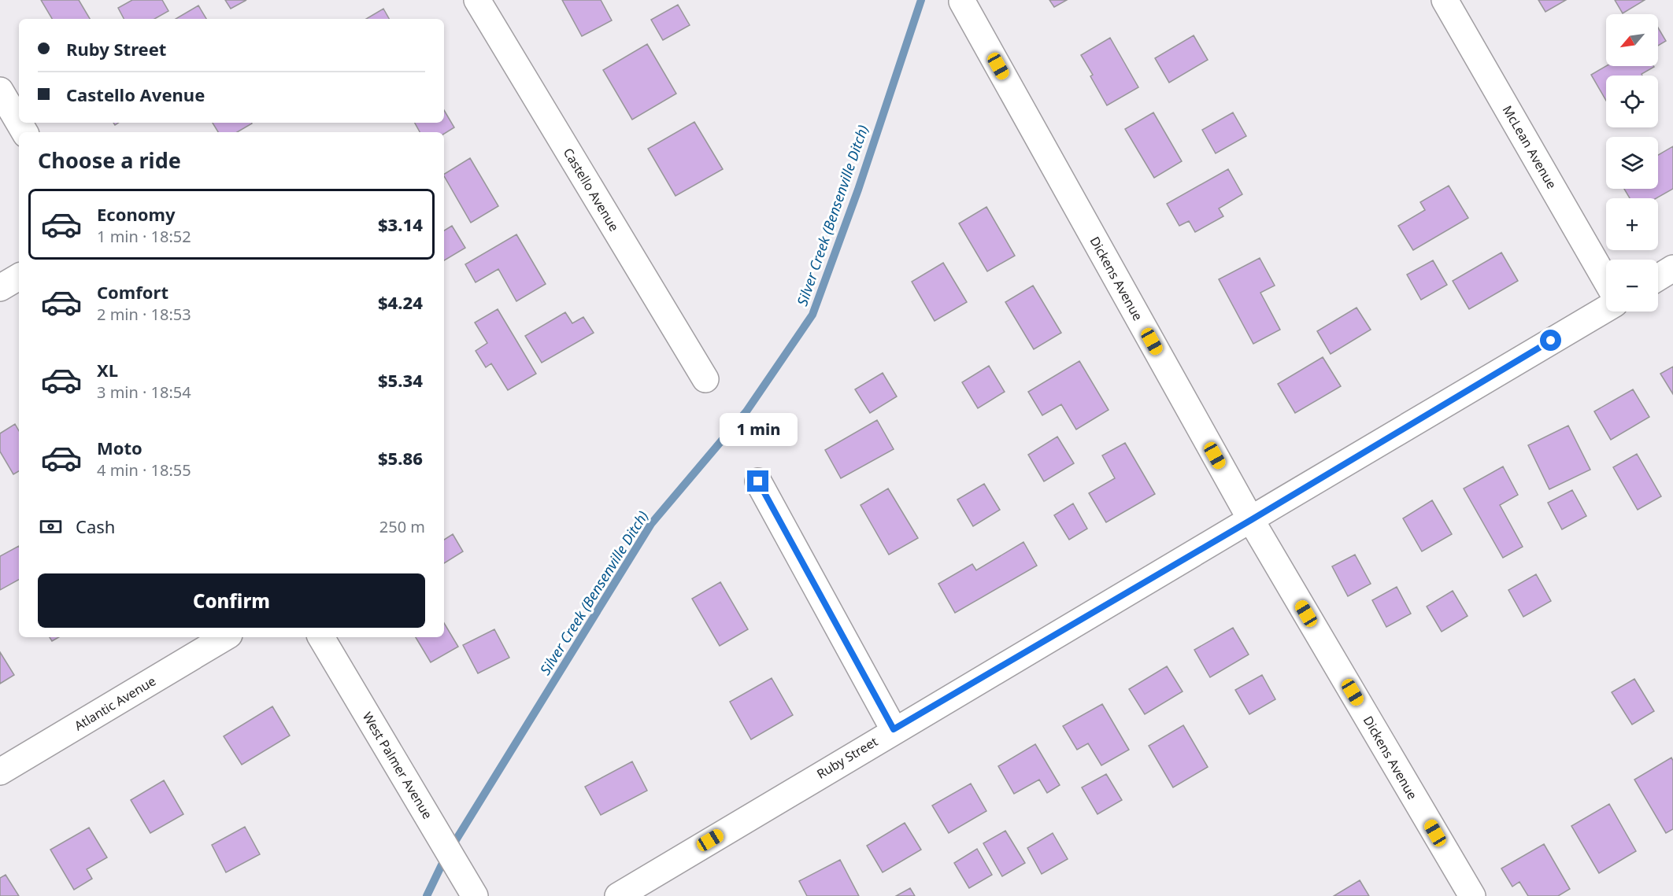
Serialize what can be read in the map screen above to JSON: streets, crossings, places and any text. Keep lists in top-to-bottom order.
{
  "streets": {
    "street": [
      "McLean Avenue",
      "Castello Avenue",
      "Dickens Avenue",
      "Atlantic Avenue",
      "Ruby Street",
      "West Palmer Avenue"
    ]
  },
  "crossings": [
    ["Dickens Avenue", "Ruby Street"]
  ],
  "water": ["Silver Creek (Bensenville Ditch)"],
  "north": "bottom left",
  "page": {
    "map_buttons": ["+", "−"],
    "banner": ["Ruby Street", "Castello Avenue"],
    "heading": "Choose a ride",
    "list": [
      {
        "name": "Economy",
        "note": "1 min · 18:52",
        "value": "$3.14"
      },
      {
        "name": "Comfort",
        "note": "2 min · 18:53",
        "value": "$4.24"
      },
      {
        "name": "XL",
        "note": "3 min · 18:54",
        "value": "$5.34"
      },
      {
        "name": "Moto",
        "note": "4 min · 18:55",
        "value": "$5.86"
      }
    ],
    "bubble": "1 min",
    "pay": ["Cash", "250 m"],
    "buttons": "Confirm"
  }
}
